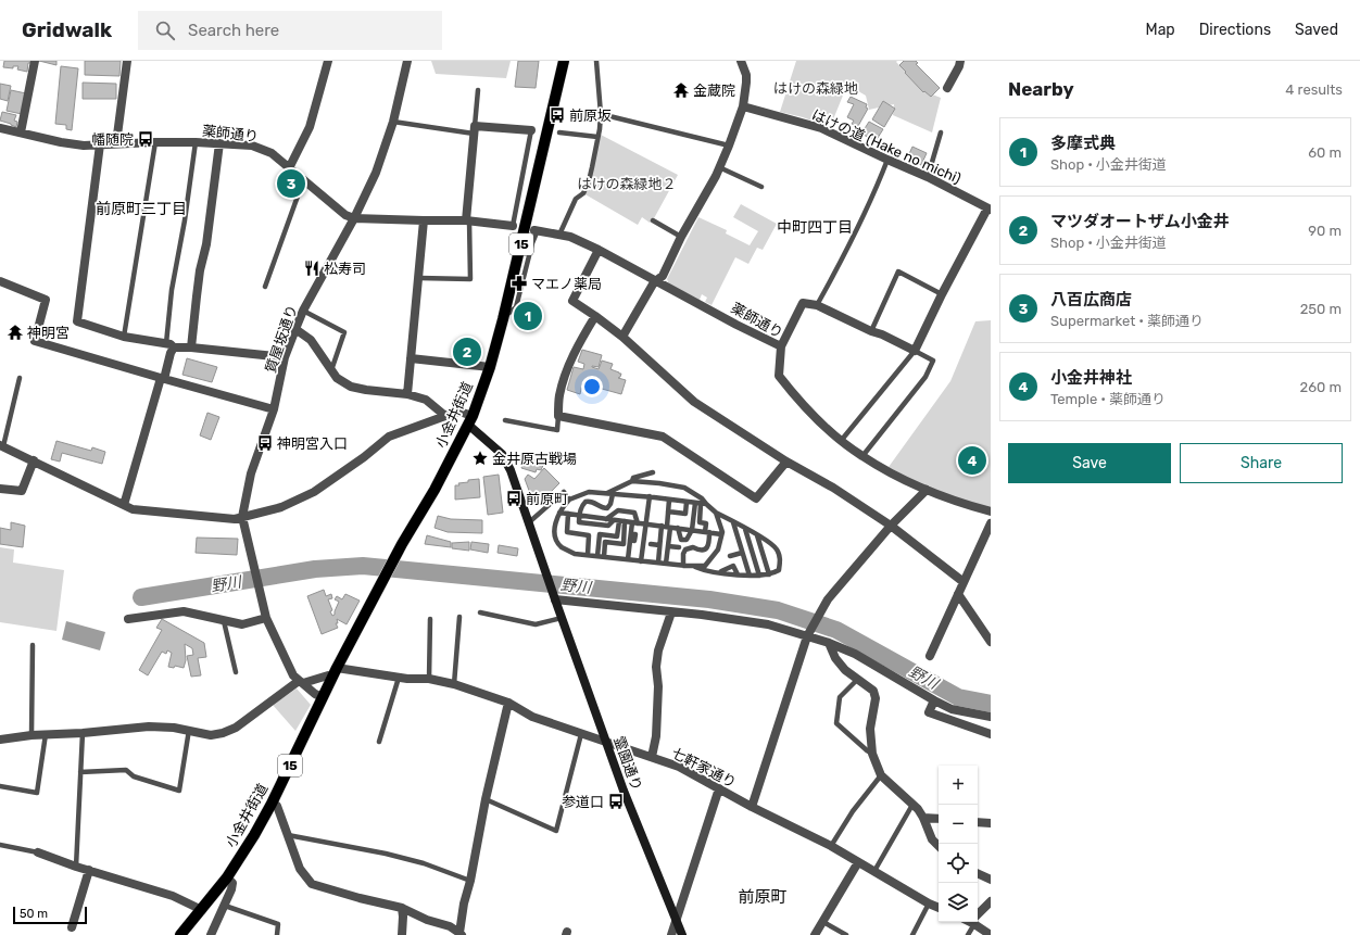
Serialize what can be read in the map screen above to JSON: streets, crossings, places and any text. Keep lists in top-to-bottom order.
{
  "streets": {
    "main road": ["15", "小金井街道"],
    "street": [
      "薬師通り",
      "はけの道 (Hake no michi)",
      "質屋坂通り",
      "霊園通り",
      "七軒家通り"
    ]
  },
  "crossings": [
    ["薬師通り", "質屋坂通り"],
    ["小金井街道", "七軒家通り"],
    ["霊園通り", "七軒家通り"]
  ],
  "districts": ["前原町三丁目", "中町四丁目", "前原町"],
  "water": ["野川"],
  "parks": ["はけの森緑地", "はけの森緑地２"],
  "places": {
    "temple": ["金蔵院", "神明宮"],
    "bus stop": [
      "前原坂",
      "幡随院",
      "神明宮入口",
      "前原町",
      "参道口"
    ],
    "restaurant": ["松寿司"],
    "pharmacy": ["マエノ薬局"],
    "place": ["金井原古戦場"]
  },
  "scale_bar": "50 m",
  "page": {
    "header": "Gridwalk",
    "search": "Search here",
    "nav": ["Map", "Directions", "Saved"],
    "heading": ["Nearby", "4 results"],
    "list": [
      {
        "mark": "1",
        "name": "多摩式典",
        "note": "Shop · 小金井街道",
        "value": "60 m"
      },
      {
        "mark": "2",
        "name": "マツダオートザム小金井",
        "note": "Shop · 小金井街道",
        "value": "90 m"
      },
      {
        "mark": "3",
        "name": "八百広商店",
        "note": "Supermarket · 薬師通り",
        "value": "250 m"
      },
      {
        "mark": "4",
        "name": "小金井神社",
        "note": "Temple · 薬師通り",
        "value": "260 m"
      }
    ],
    "pins": [
      "3",
      "1",
      "2",
      "4"
    ],
    "buttons": ["Save", "Share"],
    "map_buttons": ["+", "−"],
    "scale": "50 m"
  }
}
